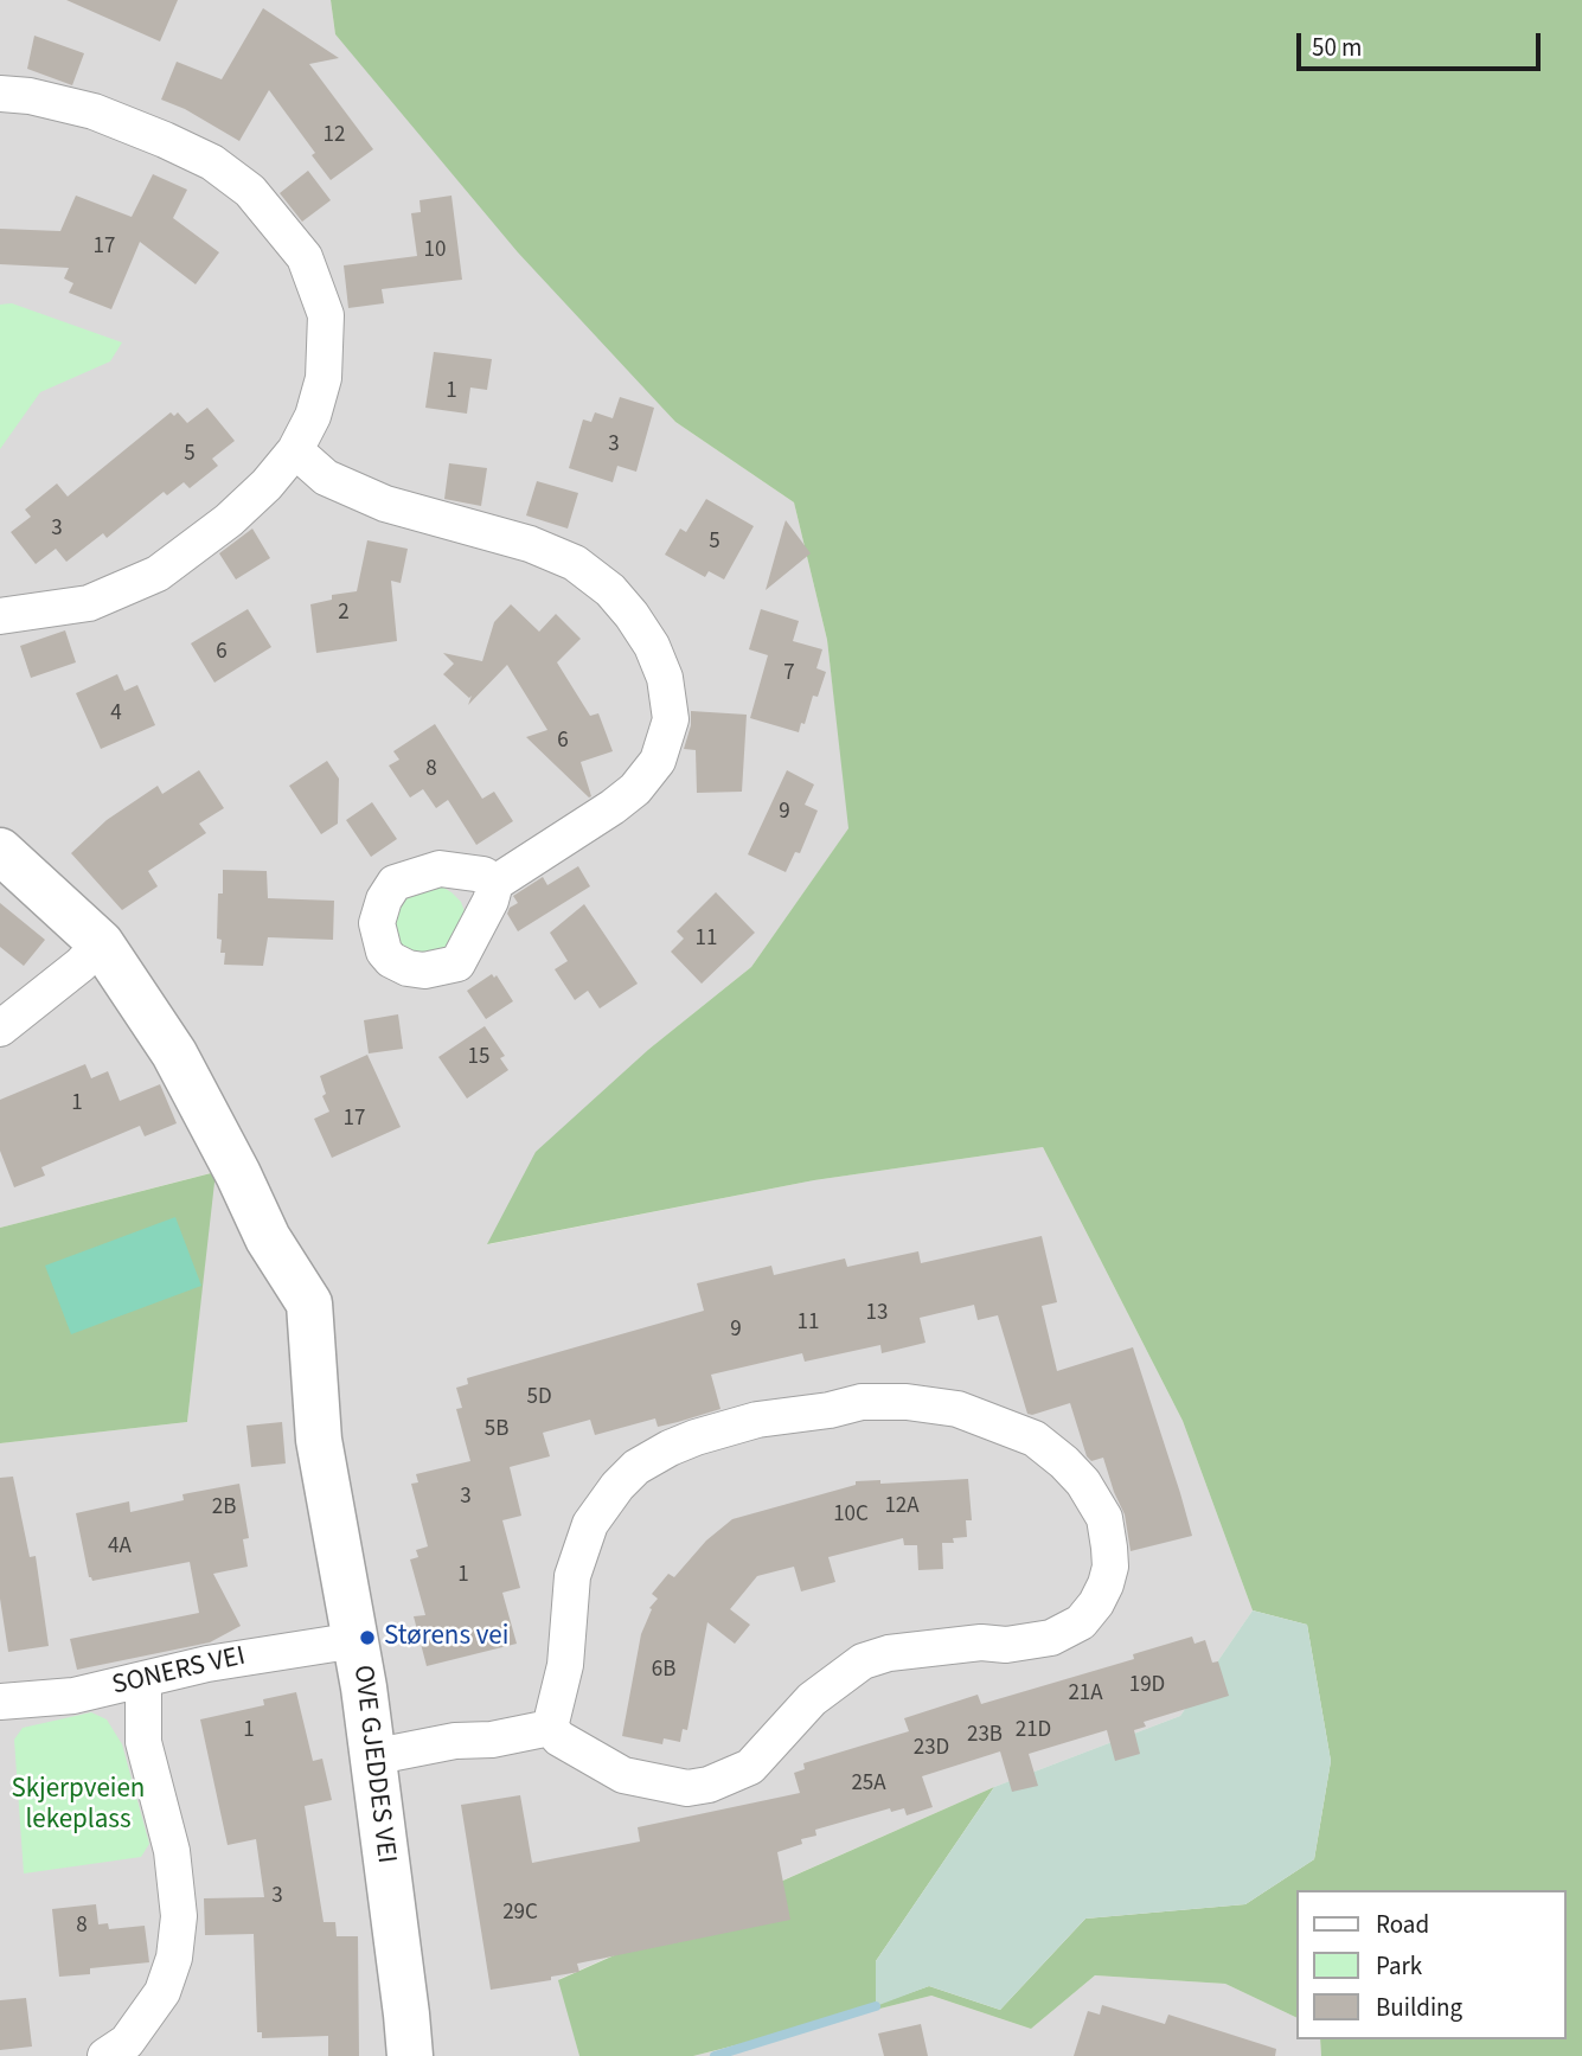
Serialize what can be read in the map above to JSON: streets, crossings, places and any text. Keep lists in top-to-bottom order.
{
  "streets": {
    "street": ["SONERS VEI", "OVE GJEDDES VEI"]
  },
  "crossings": [
    ["SONERS VEI", "OVE GJEDDES VEI"]
  ],
  "parks": ["Skjerpveien lekeplass"],
  "places": ["Størens vei"],
  "house_numbers": [
    "12",
    "17",
    "10",
    "1",
    "3",
    "5",
    "3",
    "5",
    "2",
    "6",
    "7",
    "4",
    "6",
    "8",
    "9",
    "11",
    "15",
    "1",
    "17",
    "13",
    "11",
    "9",
    "5D",
    "5B",
    "3",
    "12A",
    "2B",
    "10C",
    "4A",
    "1",
    "6B",
    "19D",
    "21A",
    "1",
    "21D",
    "23B",
    "23D",
    "25A",
    "3",
    "29C",
    "8"
  ],
  "legend": ["Road", "Park", "Building"],
  "scale_bar": "50 m"
}
